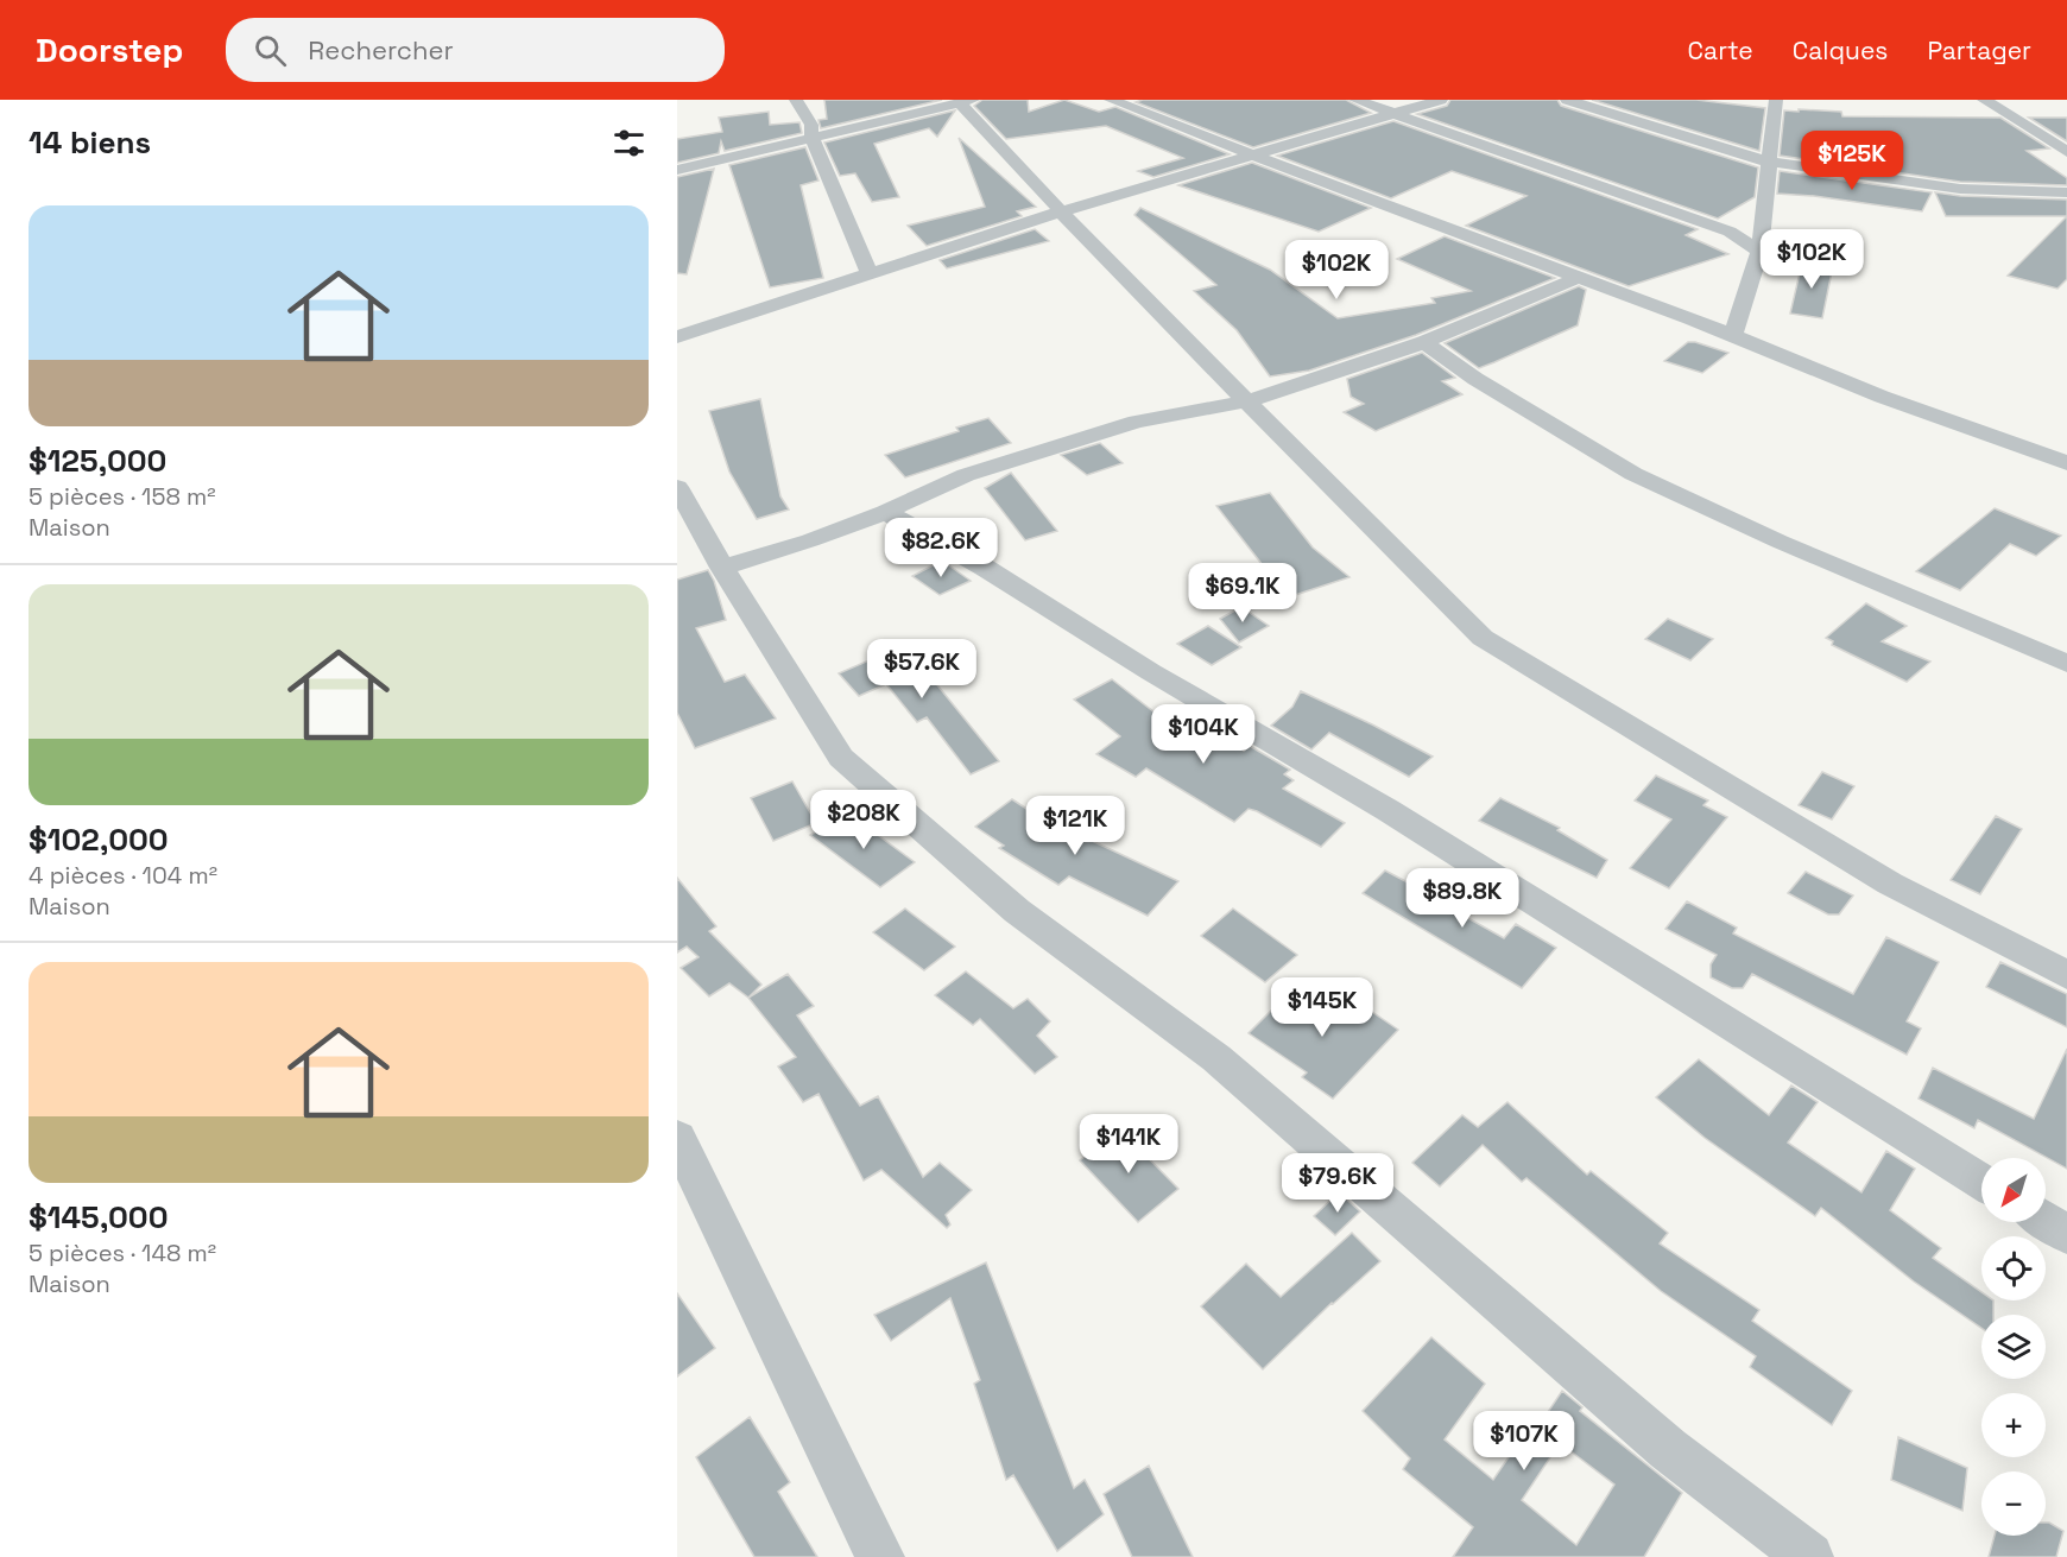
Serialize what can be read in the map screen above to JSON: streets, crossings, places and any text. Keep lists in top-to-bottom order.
{
  "north": "bottom left",
  "page": {
    "header": "Doorstep",
    "search": "Rechercher",
    "nav": ["Carte", "Calques", "Partager"],
    "heading": "14 biens",
    "price": [
      "$125K",
      "$102K",
      "$102K",
      "$82.6K",
      "$69.1K",
      "$57.6K",
      "$104K",
      "$208K",
      "$121K",
      "$89.8K",
      "$145K",
      "$141K",
      "$79.6K",
      "$107K"
    ],
    "list": [
      {
        "name": "$125,000",
        "note": "5 pièces · 158 m² · Maison"
      },
      {
        "name": "$102,000",
        "note": "4 pièces · 104 m² · Maison"
      },
      {
        "name": "$145,000",
        "note": "5 pièces · 148 m² · Maison"
      }
    ],
    "map_buttons": ["+", "−"]
  }
}
